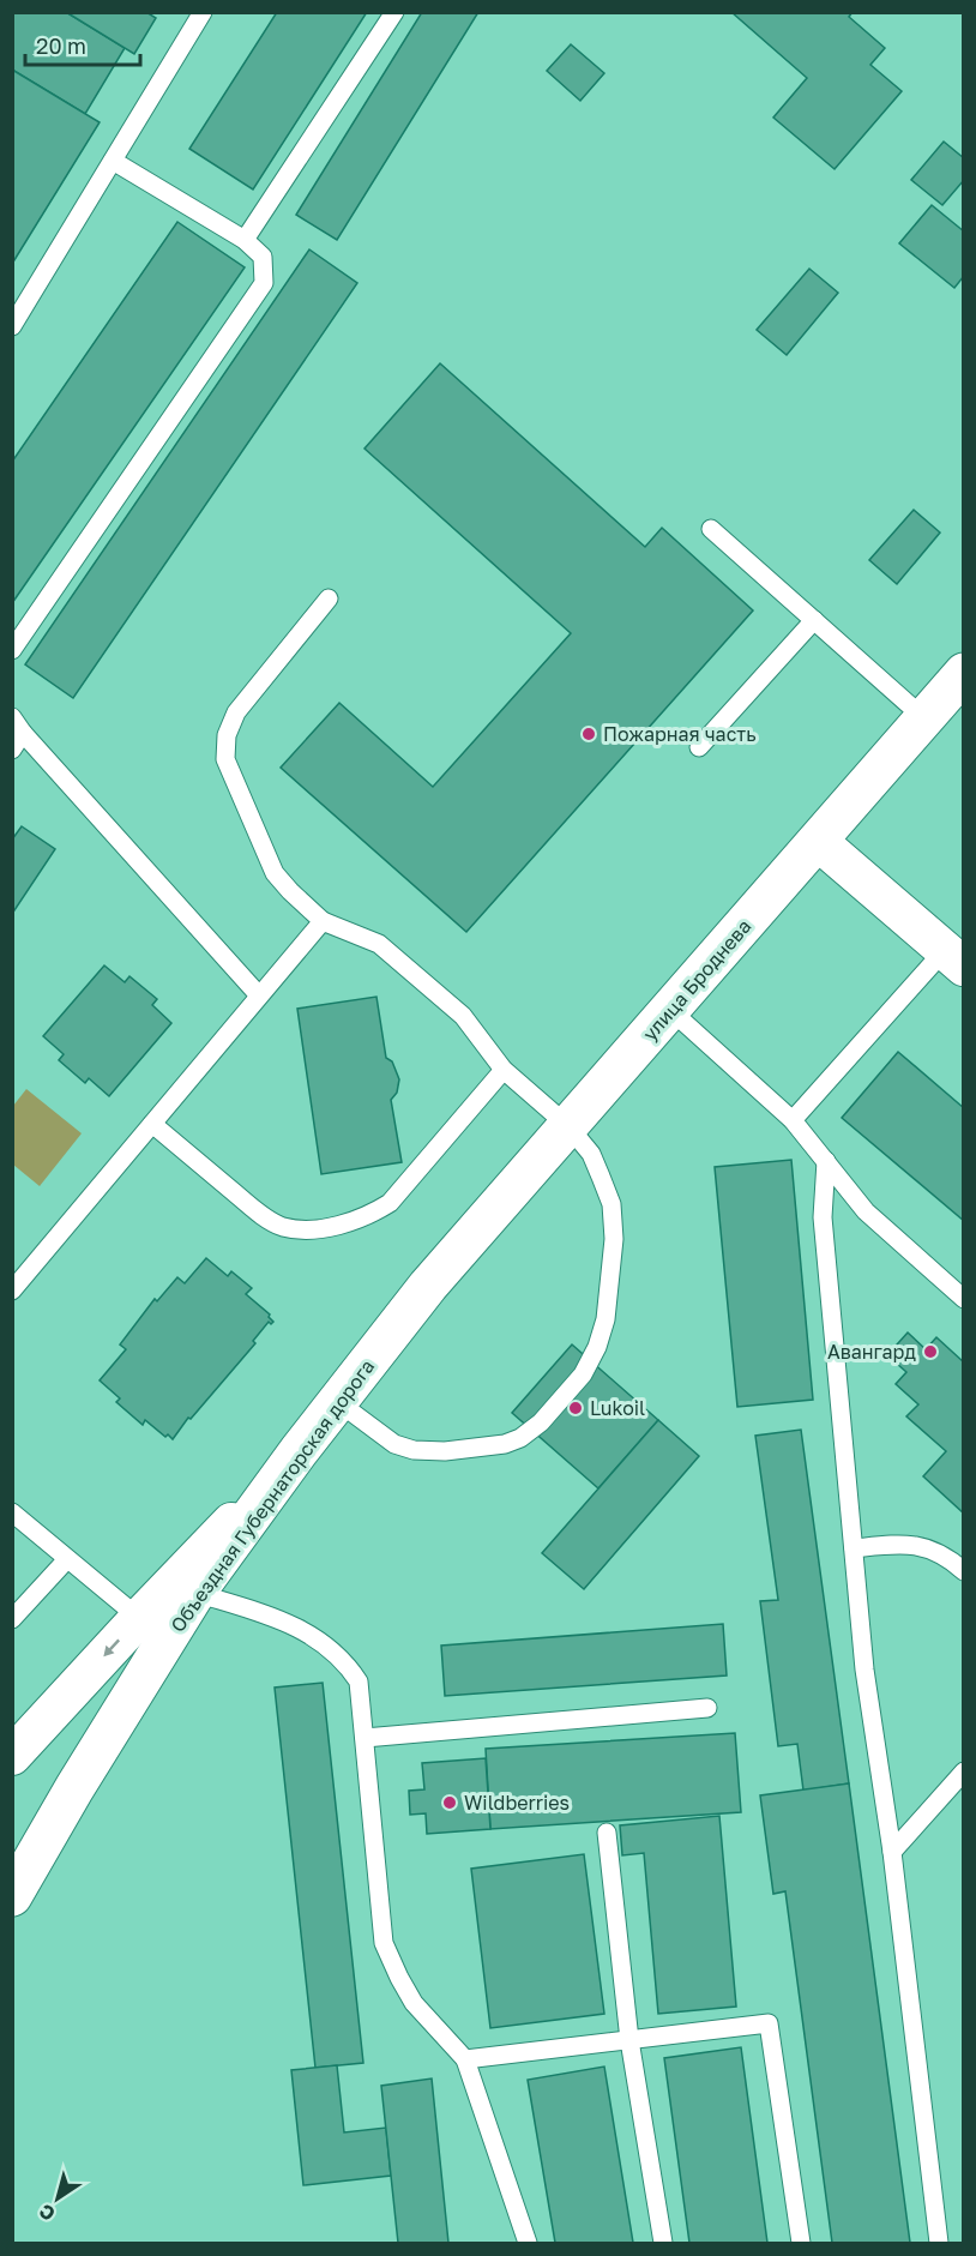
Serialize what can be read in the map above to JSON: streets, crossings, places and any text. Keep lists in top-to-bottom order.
{
  "streets": {
    "main road": ["улица Броднева", "Объездная Губернаторская дорога"]
  },
  "crossings": [
    ["улица Броднева", "Объездная Губернаторская дорога"]
  ],
  "places": [
    "Пожарная часть",
    "Авангард",
    "Lukoil",
    "Wildberries"
  ],
  "scale_bar": "20 m",
  "north": "bottom left"
}
